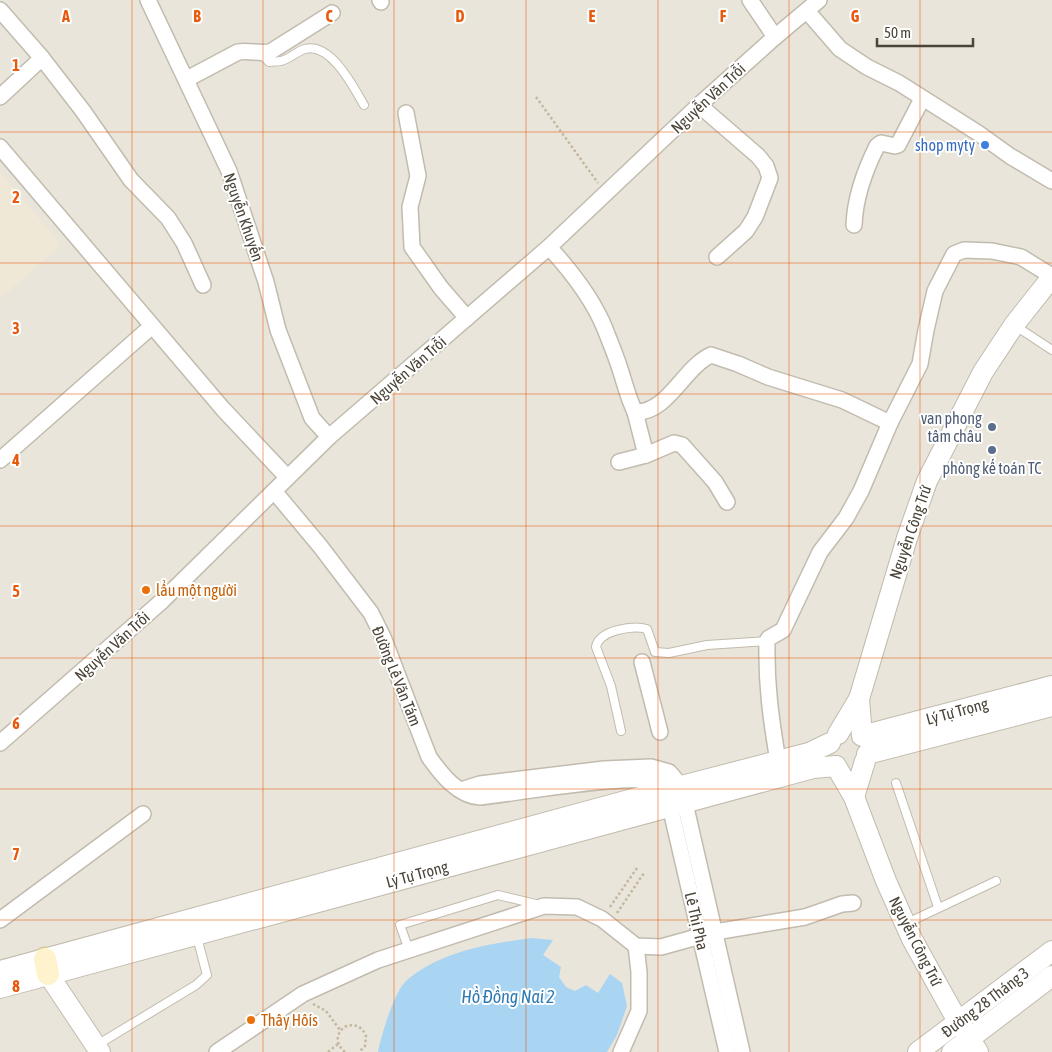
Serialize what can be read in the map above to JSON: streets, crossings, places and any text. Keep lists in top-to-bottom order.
{
  "streets": {
    "street": [
      "Nguyễn Văn Trỗi",
      "Nguyễn Khuyến",
      "Nguyễn Công Trứ",
      "Đường Lê Văn Tám",
      "Lý Tự Trọng",
      "Lê Thị Pha",
      "Đường 28 Tháng 3"
    ]
  },
  "crossings": [
    ["Nguyễn Văn Trỗi", "Nguyễn Khuyến"],
    ["Nguyễn Văn Trỗi", "Đường Lê Văn Tám"],
    ["Nguyễn Công Trứ", "Lý Tự Trọng"],
    ["Nguyễn Công Trứ", "Đường 28 Tháng 3"],
    ["Đường Lê Văn Tám", "Lý Tự Trọng"],
    ["Đường Lê Văn Tám", "Lê Thị Pha"],
    ["Lý Tự Trọng", "Lê Thị Pha"]
  ],
  "water": ["Hồ Đồng Nai 2"],
  "places": [
    "shop myty",
    "van phong tâm châu",
    "phòng kế toán TC",
    "lẩu một người",
    "Thây Hôís"
  ],
  "scale_bar": "50 m",
  "grid": {
    "columns": [
      "A",
      "B",
      "C",
      "D",
      "E",
      "F",
      "G"
    ],
    "rows": [
      "1",
      "2",
      "3",
      "4",
      "5",
      "6",
      "7",
      "8"
    ]
  }
}
